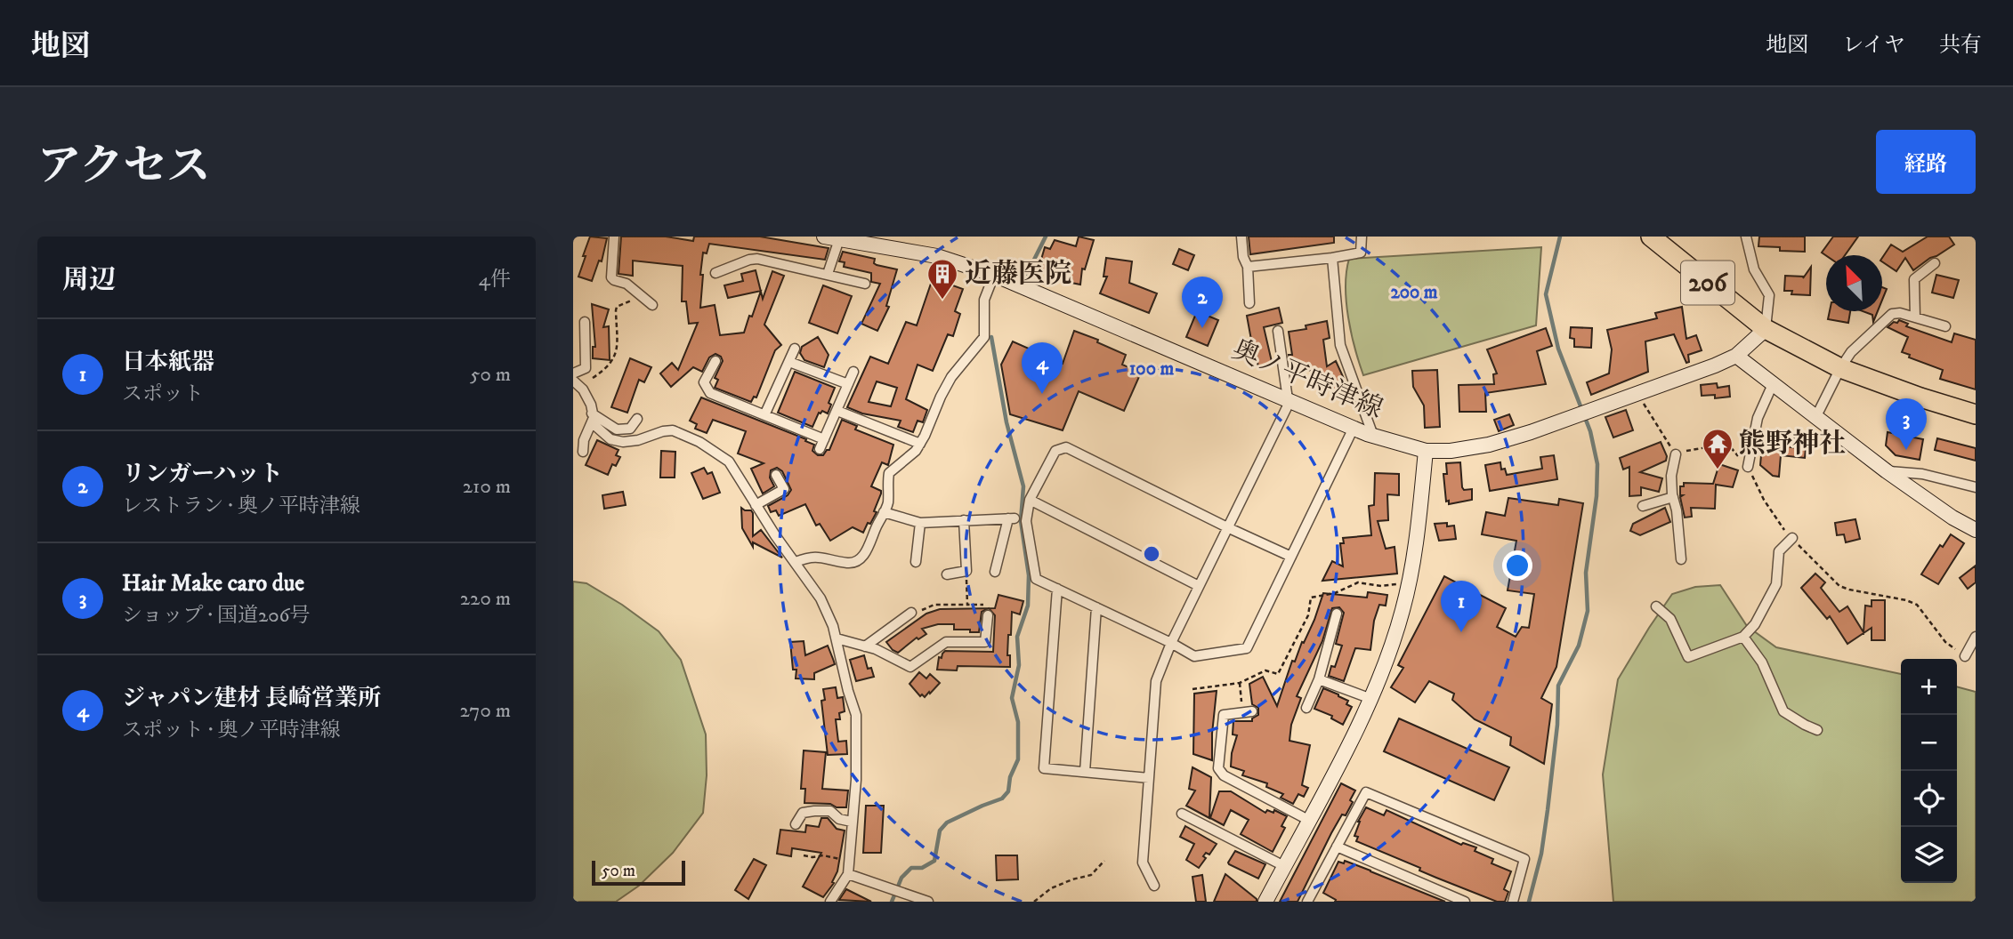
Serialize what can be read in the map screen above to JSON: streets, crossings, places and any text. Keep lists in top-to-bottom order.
{
  "streets": {
    "highway": ["206"],
    "main road": ["奥ノ平時津線"]
  },
  "crossings": [
    ["206", "奥ノ平時津線"]
  ],
  "places": {
    "building": ["近藤医院"],
    "temple": ["熊野神社"]
  },
  "scale_bar": "50 m",
  "north": "top left",
  "page": {
    "header": "地図",
    "nav": ["地図", "レイヤ", "共有"],
    "title": "アクセス",
    "buttons": "経路",
    "heading": ["周辺", "4件"],
    "pins": [
      "2",
      "4",
      "3",
      "1"
    ],
    "list": [
      {
        "mark": "1",
        "name": "日本紙器",
        "note": "スポット",
        "value": "50 m"
      },
      {
        "mark": "2",
        "name": "リンガーハット",
        "note": "レストラン · 奥ノ平時津線",
        "value": "210 m"
      },
      {
        "mark": "3",
        "name": "Hair Make caro due",
        "note": "ショップ · 国道206号",
        "value": "220 m"
      },
      {
        "mark": "4",
        "name": "ジャパン建材 長崎営業所",
        "note": "スポット · 奥ノ平時津線",
        "value": "270 m"
      }
    ],
    "map_buttons": ["+", "−"],
    "scale": "50 m"
  },
  "rings": ["200 m", "100 m"]
}
